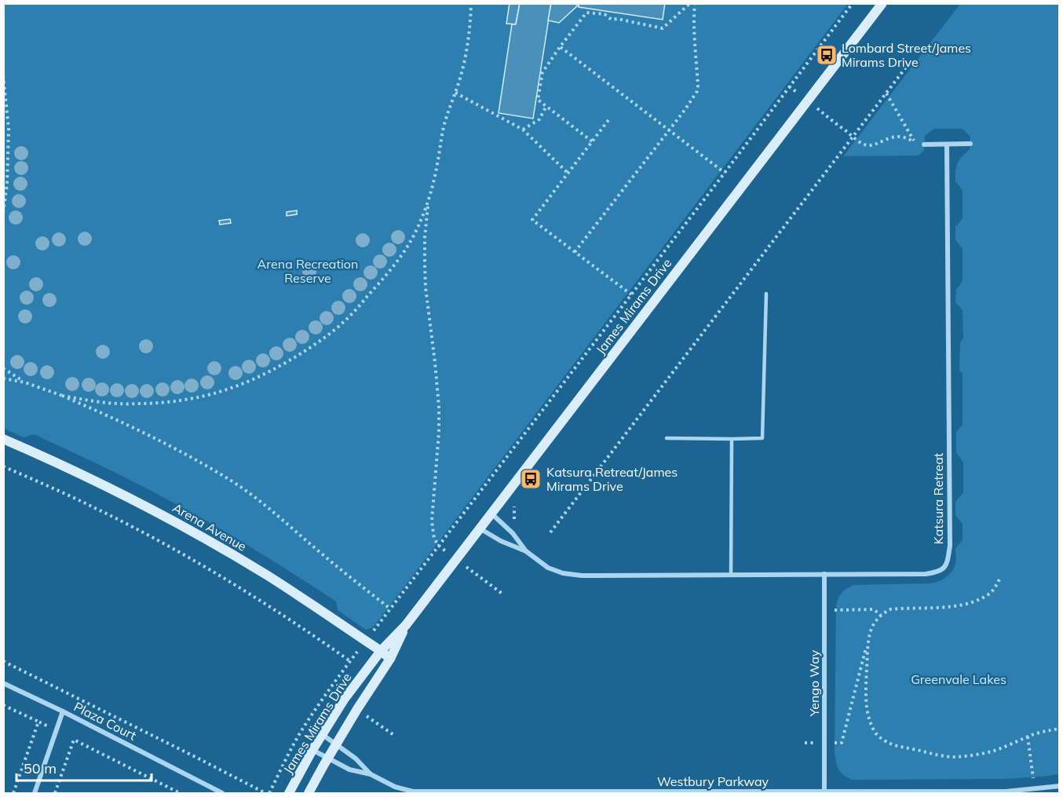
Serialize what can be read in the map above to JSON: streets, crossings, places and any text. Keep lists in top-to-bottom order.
{
  "streets": {
    "street": [
      "James Mirams Drive",
      "Katsura Retreat",
      "Arena Avenue",
      "Yengo Way",
      "Plaza Court",
      "Westbury Parkway"
    ]
  },
  "crossings": [
    ["James Mirams Drive", "Katsura Retreat"],
    ["James Mirams Drive", "Arena Avenue"],
    ["James Mirams Drive", "Westbury Parkway"],
    ["Katsura Retreat", "Yengo Way"],
    ["Yengo Way", "Westbury Parkway"]
  ],
  "parks": ["Arena Recreation Reserve", "Greenvale Lakes"],
  "places": {
    "bus stop": ["Lombard Street/James Mirams Drive", "Katsura Retreat/James Mirams Drive"]
  },
  "scale_bar": "50 m"
}
